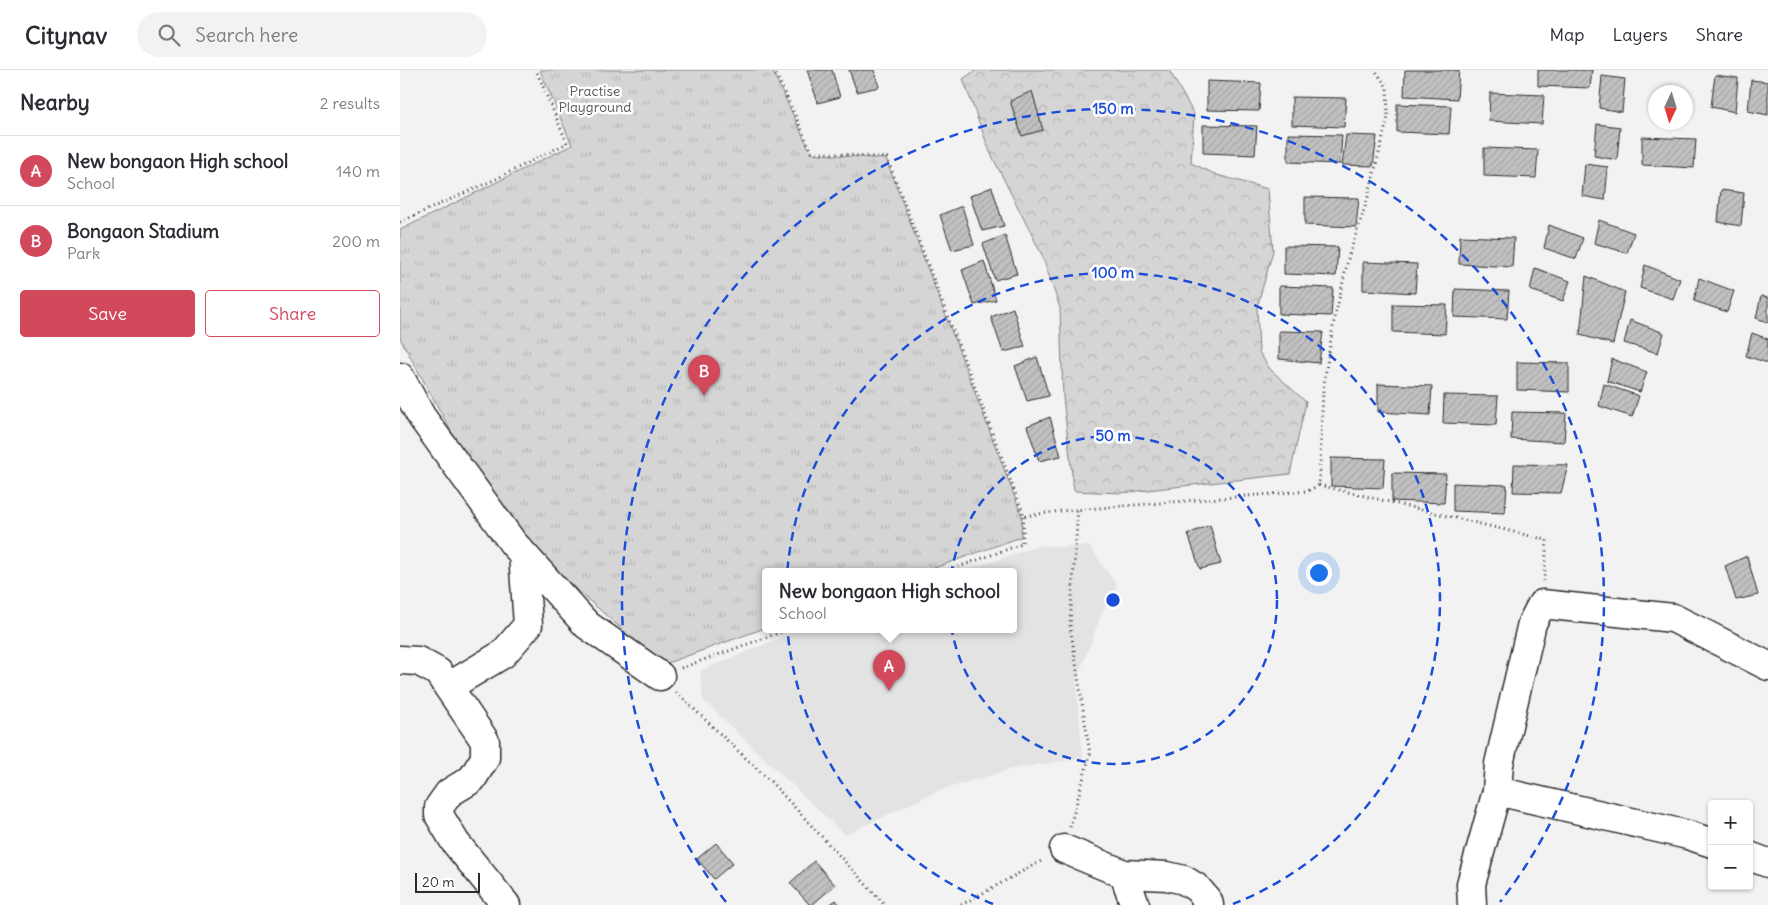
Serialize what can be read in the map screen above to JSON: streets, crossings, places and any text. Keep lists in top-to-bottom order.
{
  "parks": ["Practise Playground"],
  "scale_bar": "20 m",
  "north": "bottom",
  "page": {
    "header": "Citynav",
    "search": "Search here",
    "nav": ["Map", "Layers", "Share"],
    "heading": ["Nearby", "2 results"],
    "list": [
      {
        "mark": "A",
        "name": "New bongaon High school",
        "note": "School",
        "value": "140 m"
      },
      {
        "mark": "B",
        "name": "Bongaon Stadium",
        "note": "Park",
        "value": "200 m"
      }
    ],
    "buttons": ["Save", "Share"],
    "pins": ["B", "A"],
    "popup": ["New bongaon High school", "School"],
    "map_buttons": ["+", "−"],
    "scale": "20 m"
  },
  "rings": ["150 m", "100 m", "50 m"]
}
